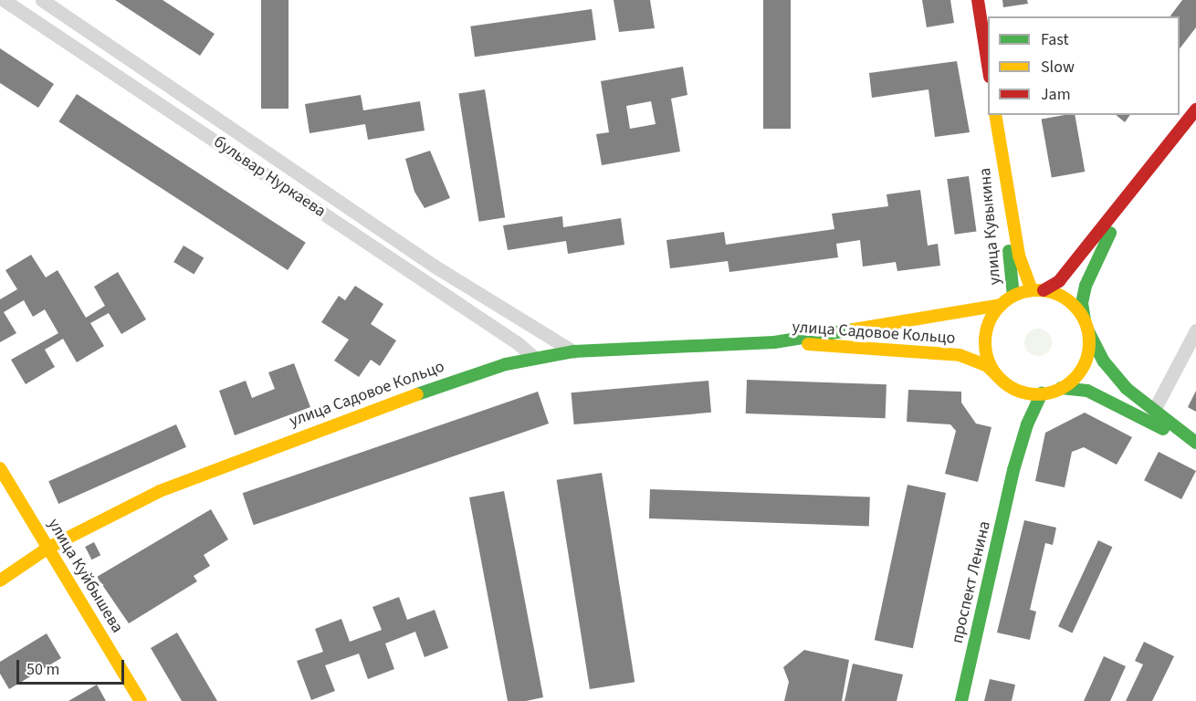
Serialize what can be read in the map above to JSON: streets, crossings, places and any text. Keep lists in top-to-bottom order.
{
  "streets": {
    "main road": [
      "улица Кувыкина",
      "улица Садовое Кольцо",
      "улица Куйбышева",
      "проспект Ленина"
    ],
    "street": ["бульвар Нуркаева"]
  },
  "crossings": [
    ["бульвар Нуркаева", "улица Садовое Кольцо"],
    ["улица Кувыкина", "улица Садовое Кольцо"],
    ["улица Кувыкина", "проспект Ленина"],
    ["улица Садовое Кольцо", "улица Куйбышева"],
    ["улица Садовое Кольцо", "проспект Ленина"]
  ],
  "legend": ["Fast", "Slow", "Jam"],
  "scale_bar": "50 m"
}
